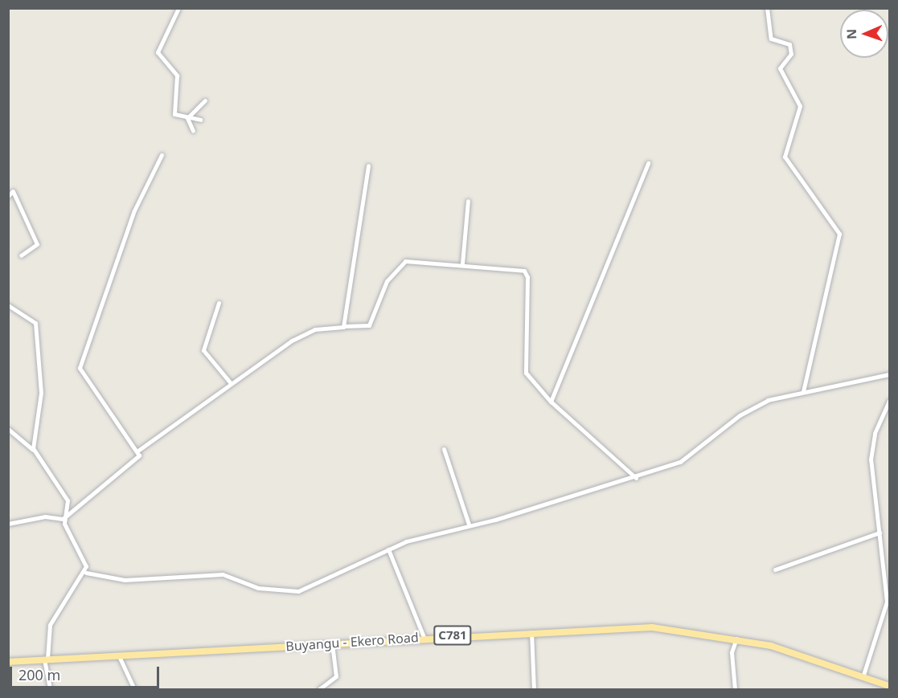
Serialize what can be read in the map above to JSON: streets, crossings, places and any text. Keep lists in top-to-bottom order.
{
  "streets": {
    "main road": ["C781", "Buyangu - Ekero Road"]
  },
  "scale_bar": "200 m",
  "north": "left"
}
